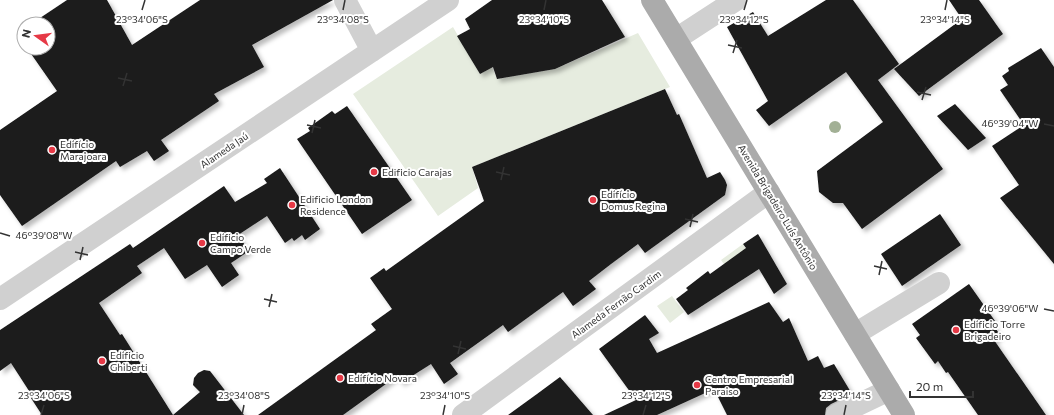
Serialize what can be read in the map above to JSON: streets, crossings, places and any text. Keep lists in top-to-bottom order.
{
  "streets": {
    "main road": ["Avenida Brigadeiro Luís Antônio"],
    "street": ["Alameda Jaú", "Alameda Fernão Cardim"]
  },
  "crossings": [
    ["Avenida Brigadeiro Luís Antônio", "Alameda Fernão Cardim"]
  ],
  "places": [
    "Edifício Marajoara",
    "Edificio Carajas",
    "Edifício Domus Regina",
    "Edificio London Residence",
    "Edificio Campo Verde",
    "Edificio Torre Brigadeiro",
    "Edificio Ghiberti",
    "Edifício Novara",
    "Centro Empresarial Paraiso"
  ],
  "scale_bar": "20 m",
  "north": "left",
  "coordinates": [
    "23°34'06\"S",
    "23°34'08\"S",
    "23°34'10\"S",
    "23°34'12\"S",
    "23°34'14\"S",
    "46°39'04\"W",
    "46°39'08\"W",
    "46°39'06\"W"
  ]
}
